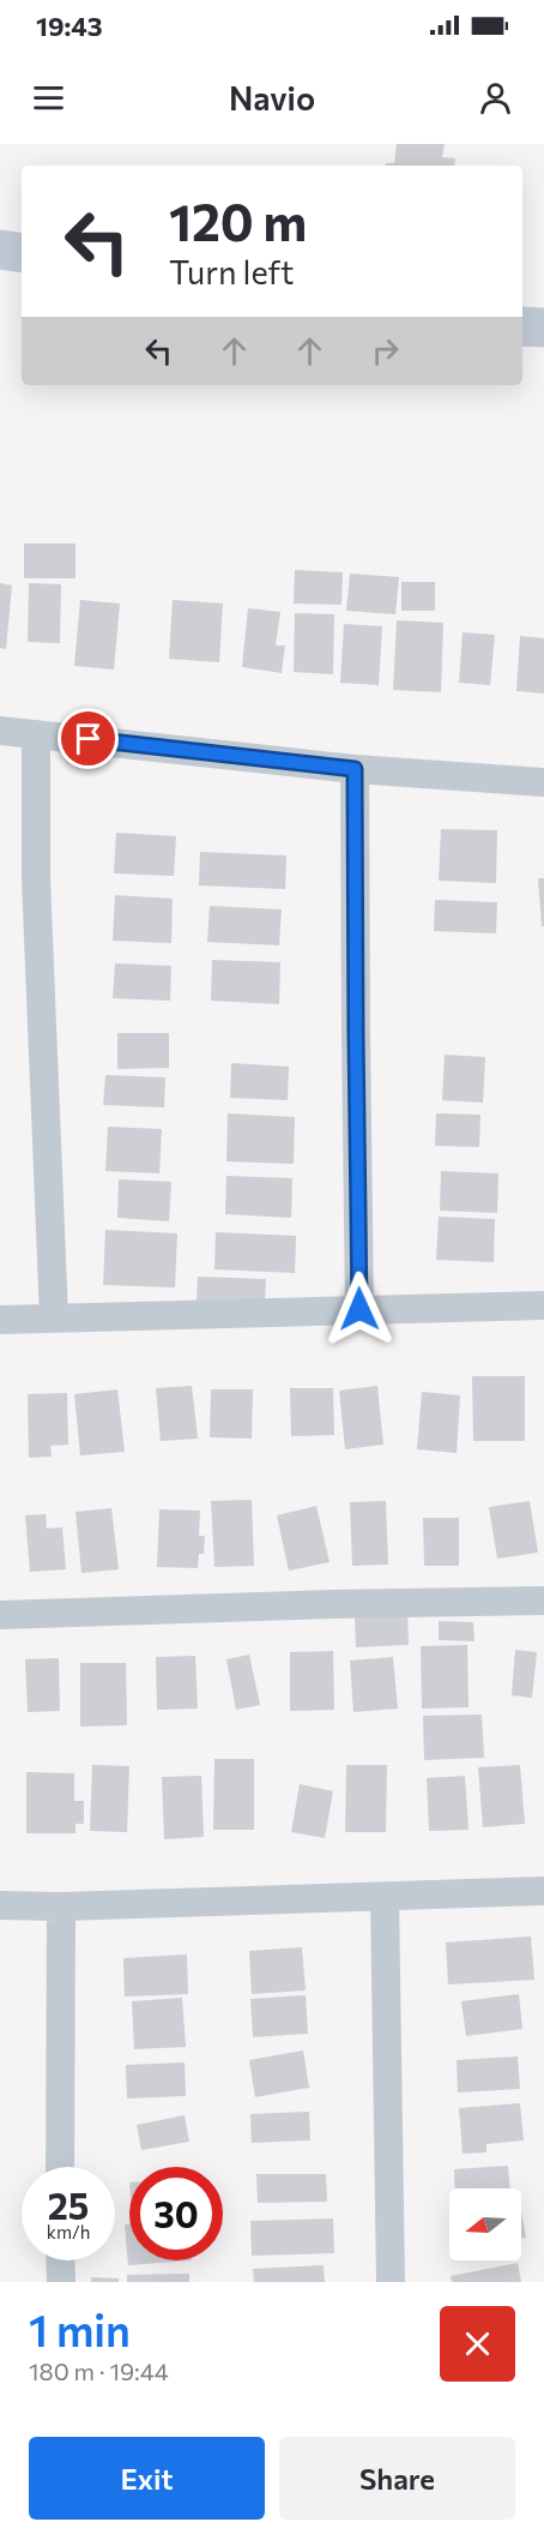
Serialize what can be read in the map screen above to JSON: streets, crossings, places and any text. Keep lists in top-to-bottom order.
{
  "north": "left",
  "page": {
    "status": "19:43",
    "header": "Navio",
    "turn": ["120 m", "Turn left"],
    "speed": "25 km/h",
    "limit": "30",
    "heading": ["1 min", "180 m · 19:44"],
    "buttons": ["Exit", "Share"]
  }
}
